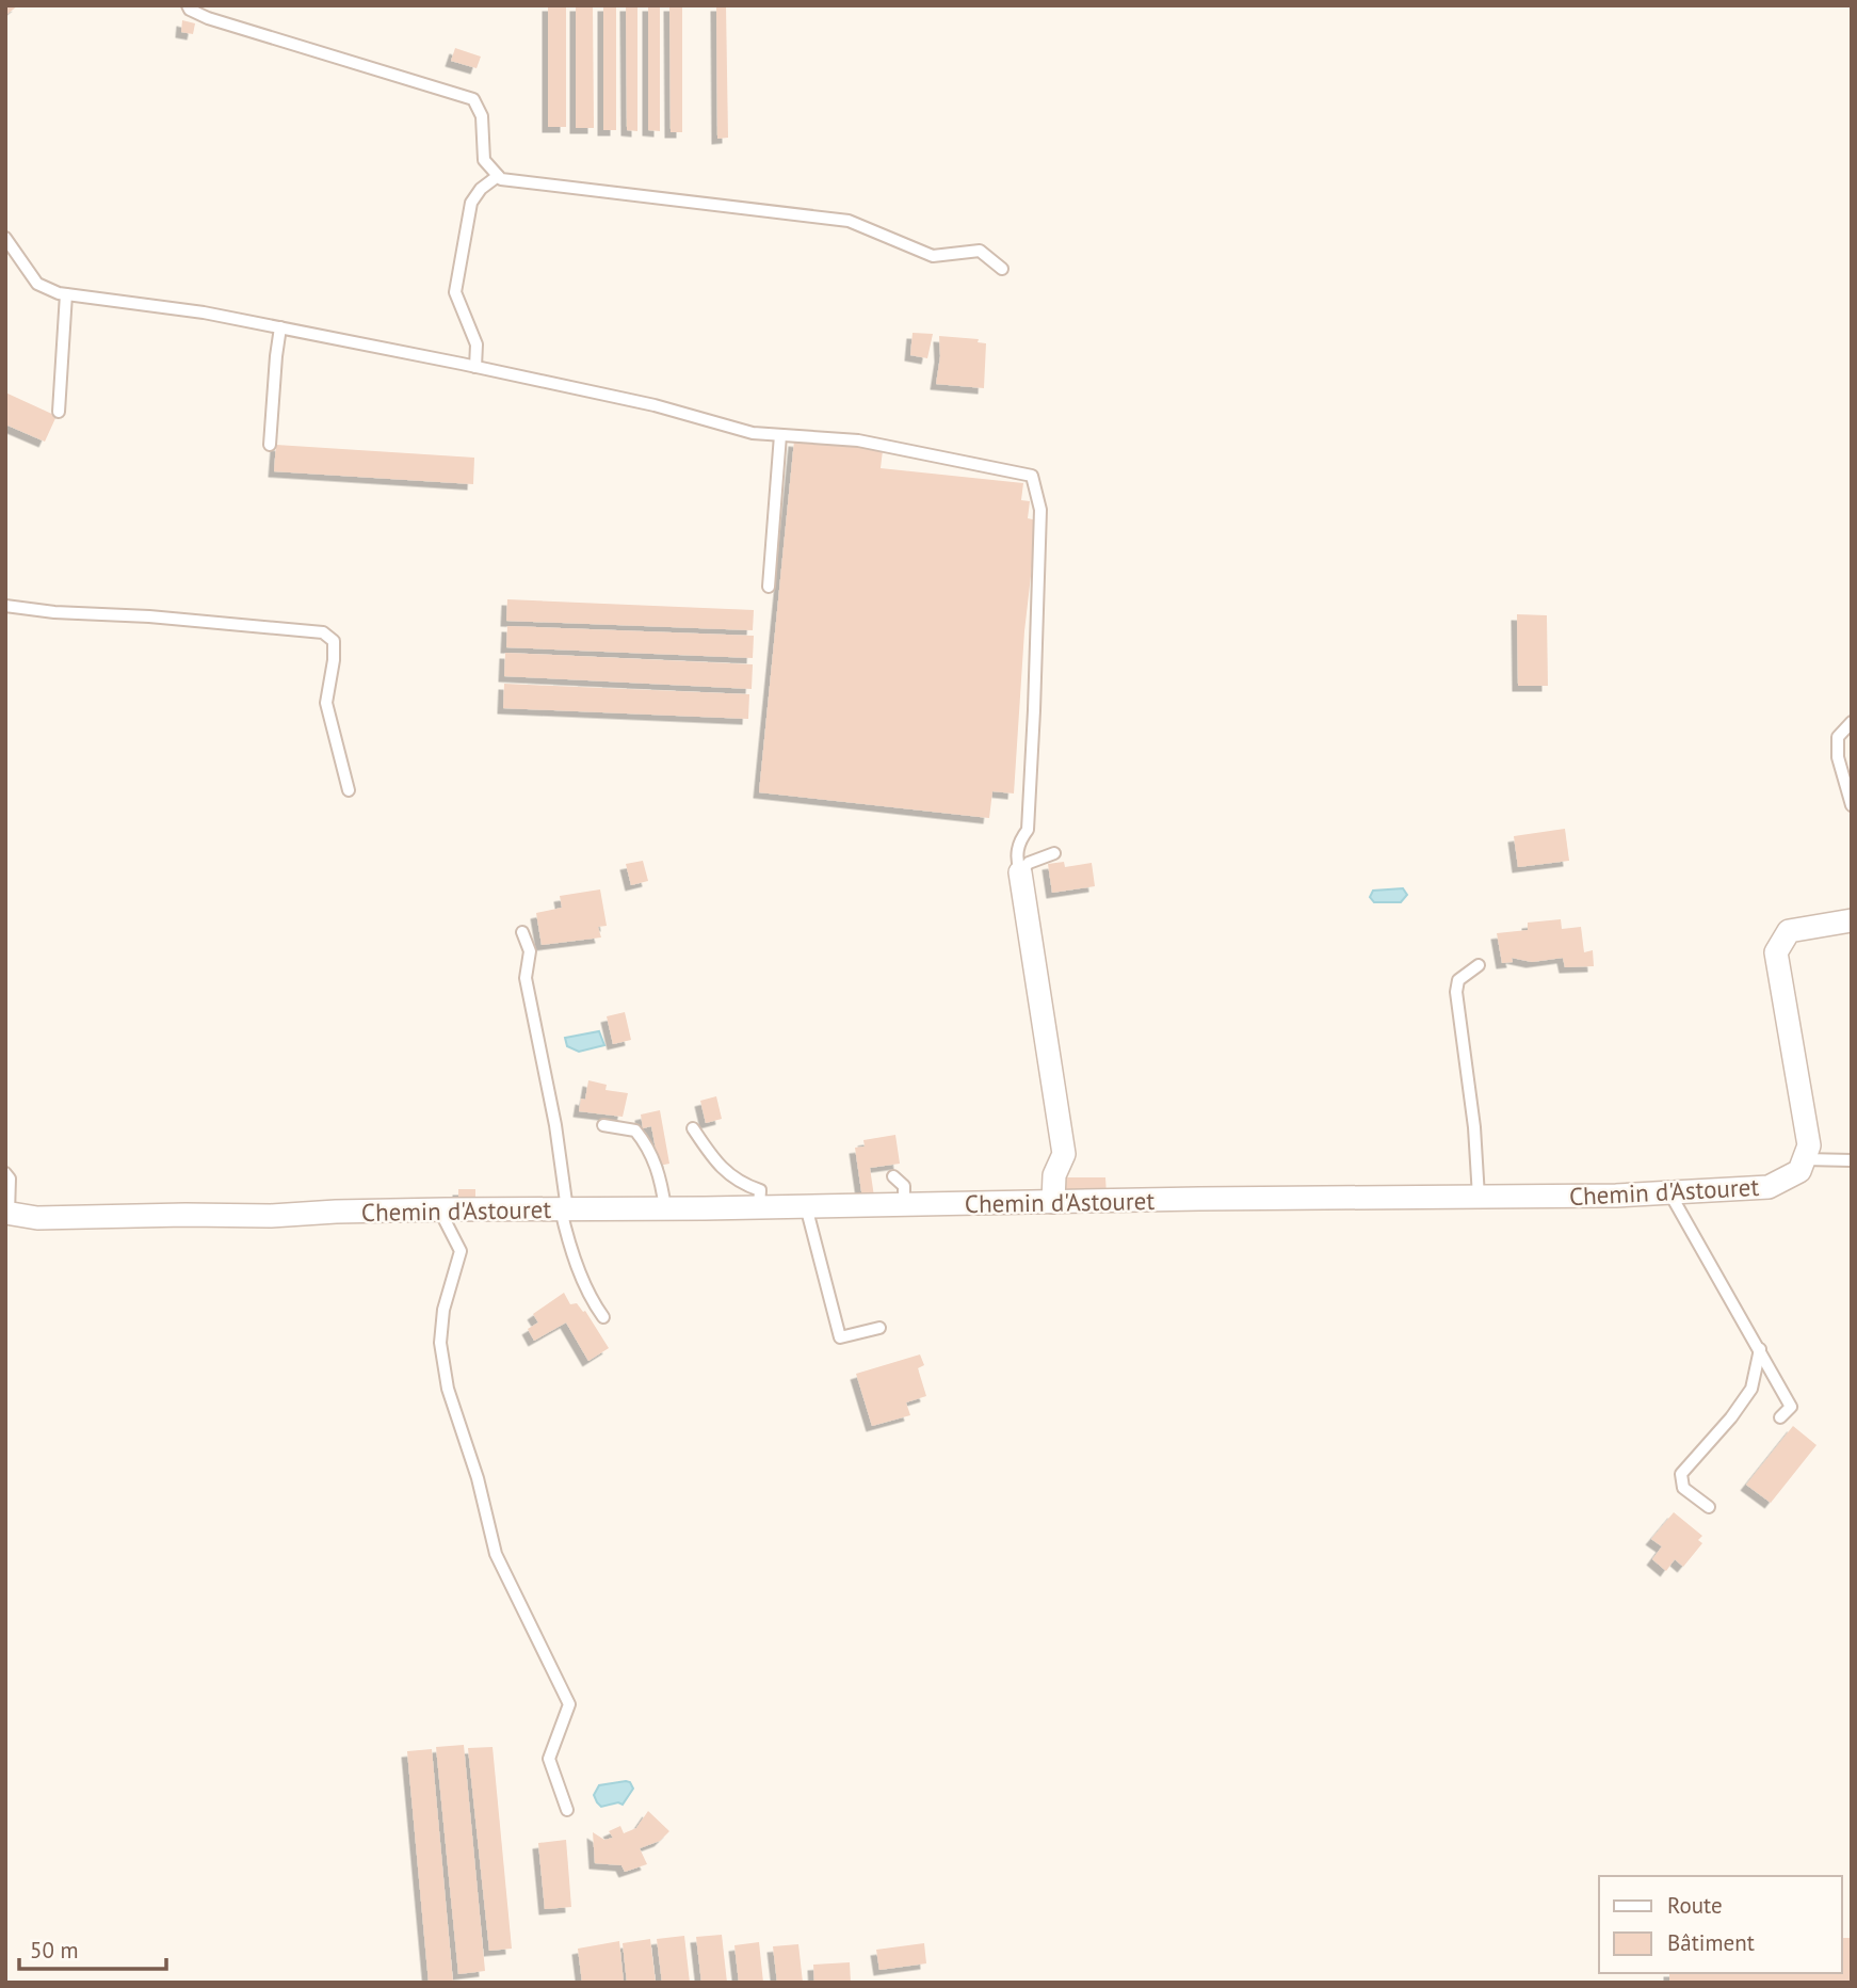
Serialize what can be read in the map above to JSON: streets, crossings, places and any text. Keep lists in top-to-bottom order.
{
  "streets": {
    "street": ["Chemin d'Astouret"]
  },
  "legend": ["Route", "Bâtiment"],
  "scale_bar": "50 m"
}
